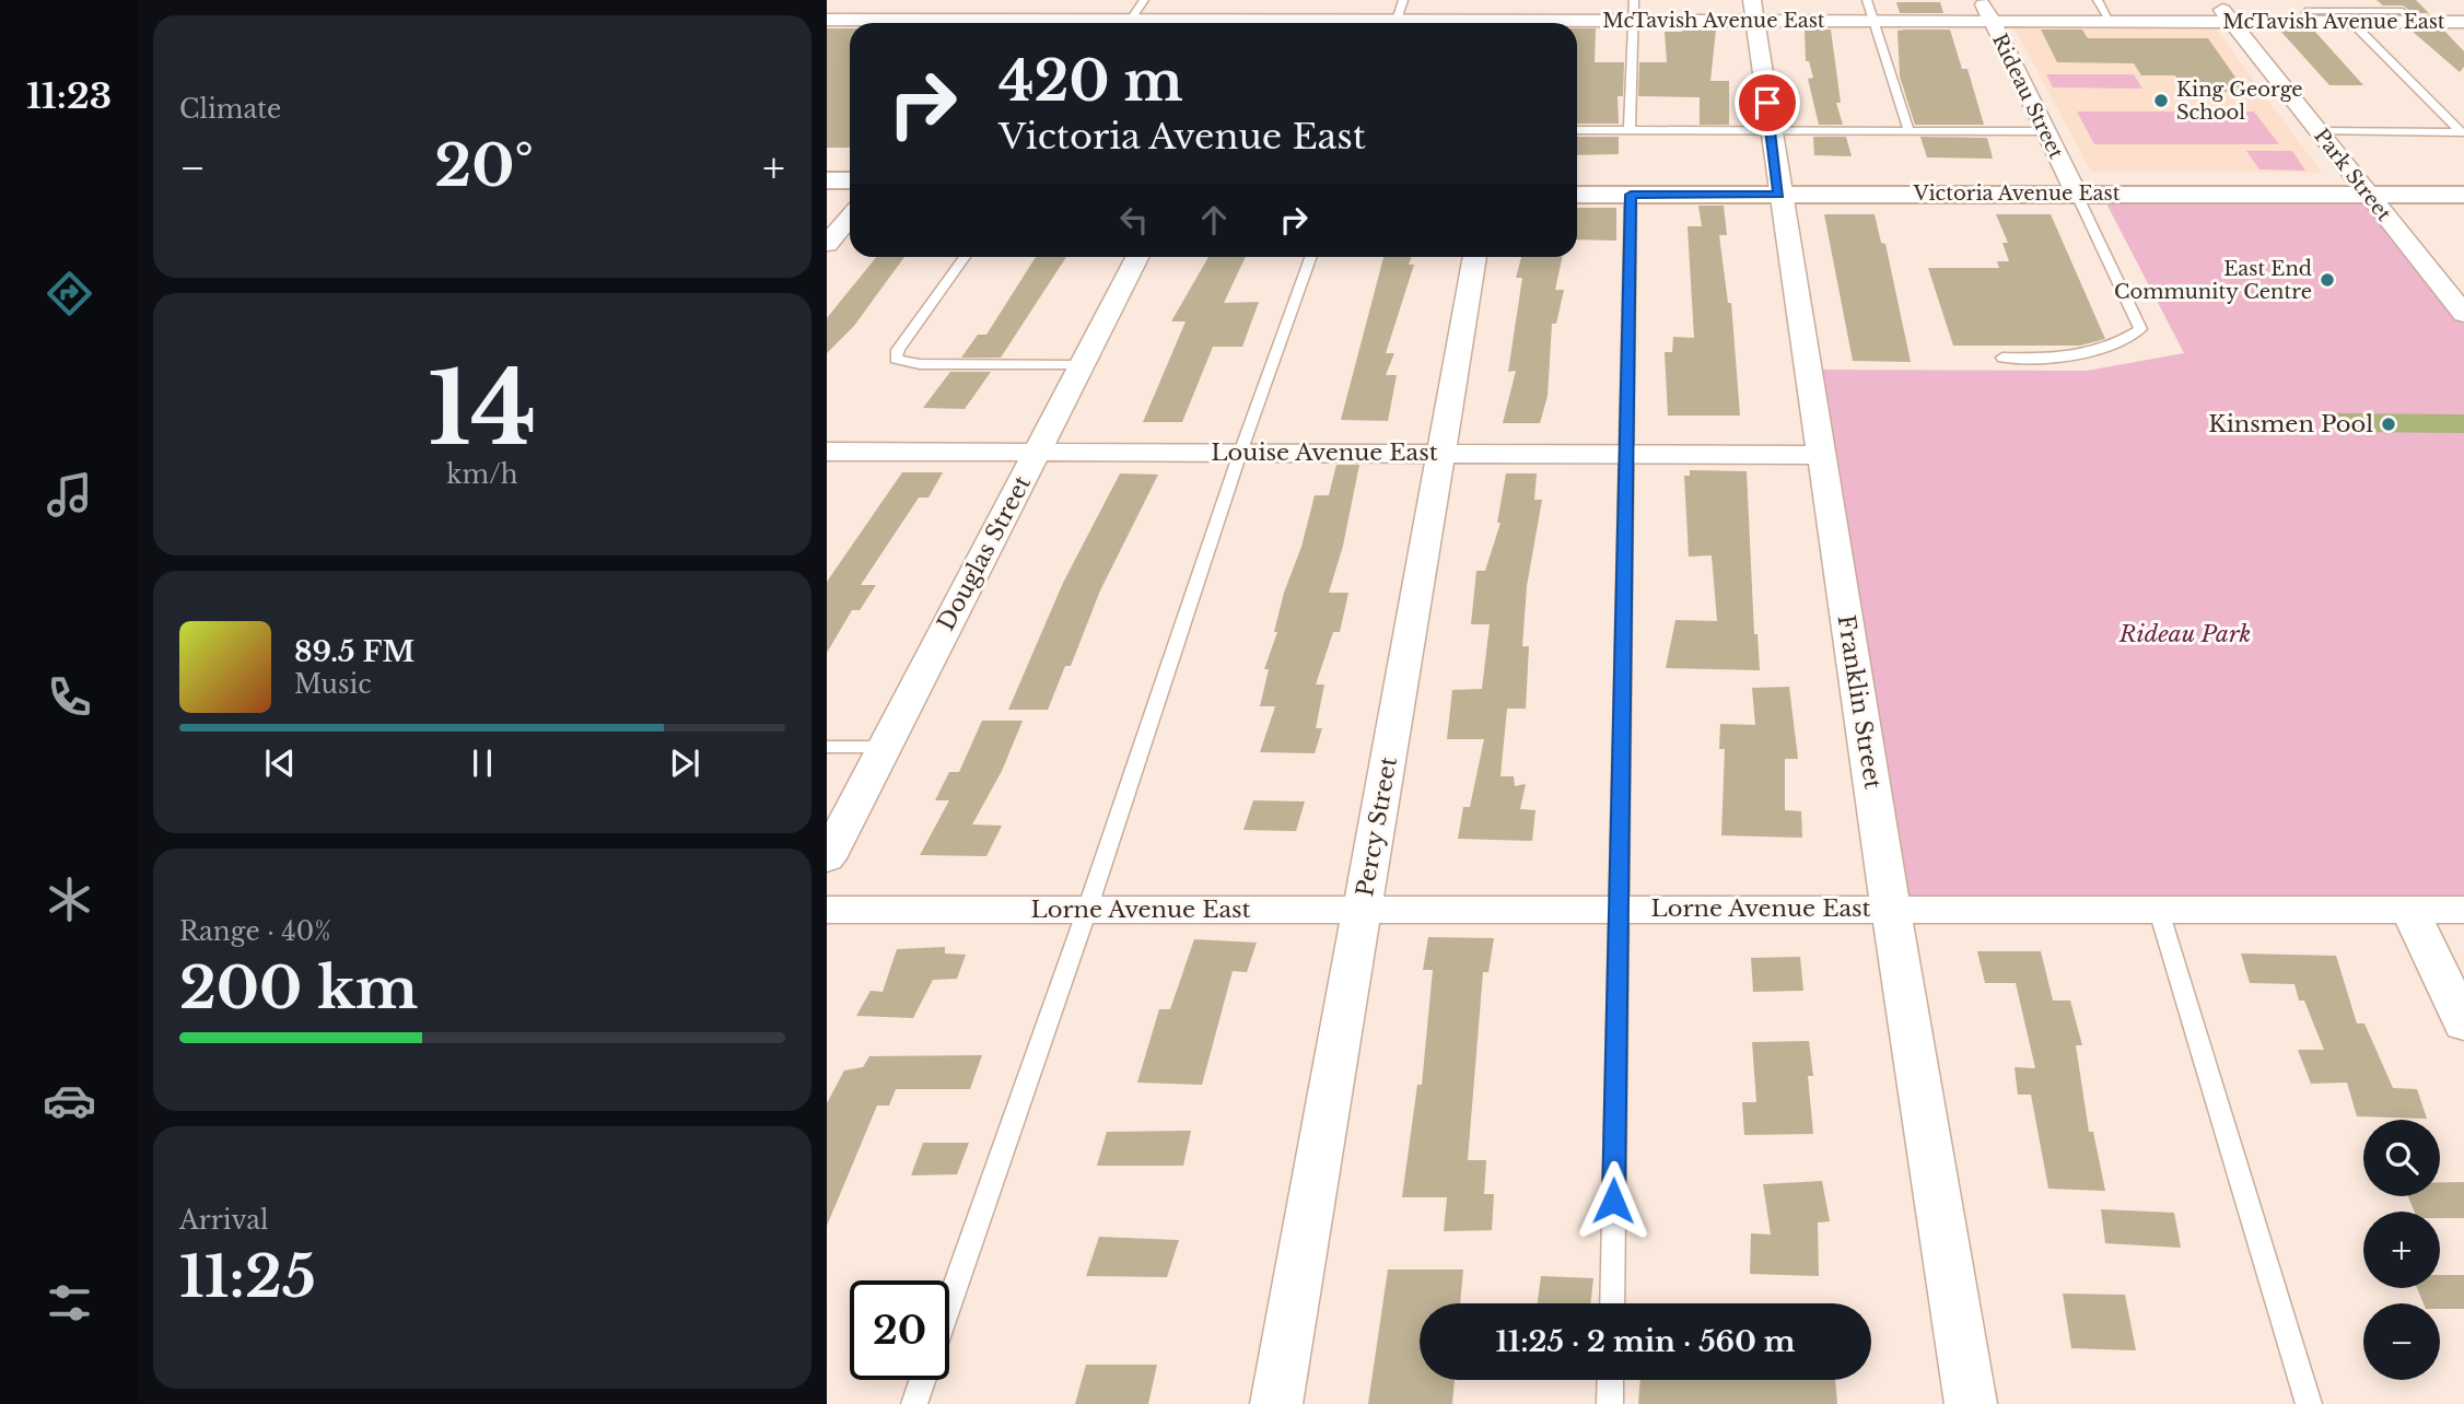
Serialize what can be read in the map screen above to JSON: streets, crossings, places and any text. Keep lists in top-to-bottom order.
{
  "streets": {
    "main road": ["Victoria Avenue East"],
    "street": [
      "McTavish Avenue East",
      "Rideau Street",
      "Park Street",
      "Louise Avenue East",
      "Douglas Street",
      "Franklin Street",
      "Percy Street",
      "Lorne Avenue East"
    ]
  },
  "crossings": [
    ["McTavish Avenue East", "Rideau Street"],
    ["McTavish Avenue East", "Park Street"],
    ["McTavish Avenue East", "Franklin Street"],
    ["Rideau Street", "Victoria Avenue East"],
    ["Park Street", "Victoria Avenue East"],
    ["Victoria Avenue East", "Franklin Street"],
    ["Louise Avenue East", "Douglas Street"],
    ["Louise Avenue East", "Franklin Street"],
    ["Louise Avenue East", "Percy Street"],
    ["Franklin Street", "Lorne Avenue East"],
    ["Percy Street", "Lorne Avenue East"]
  ],
  "parks": ["Rideau Park"],
  "places": ["King George School", "East End Community Centre", "Kinsmen Pool"],
  "page": {
    "tabs": "11:23",
    "tile": [
      "Climate",
      ["14", "km/h"],
      ["Range · 40%", "200 km"],
      ["Arrival", "11:25"]
    ],
    "turn": ["420 m", "Victoria Avenue East"],
    "heat": ["−", "20°", "+"],
    "song": ["89.5 FM", "Music"],
    "map_buttons": ["+", "−"],
    "limit": "20",
    "trip": "11:25 · 2 min · 560 m"
  }
}
